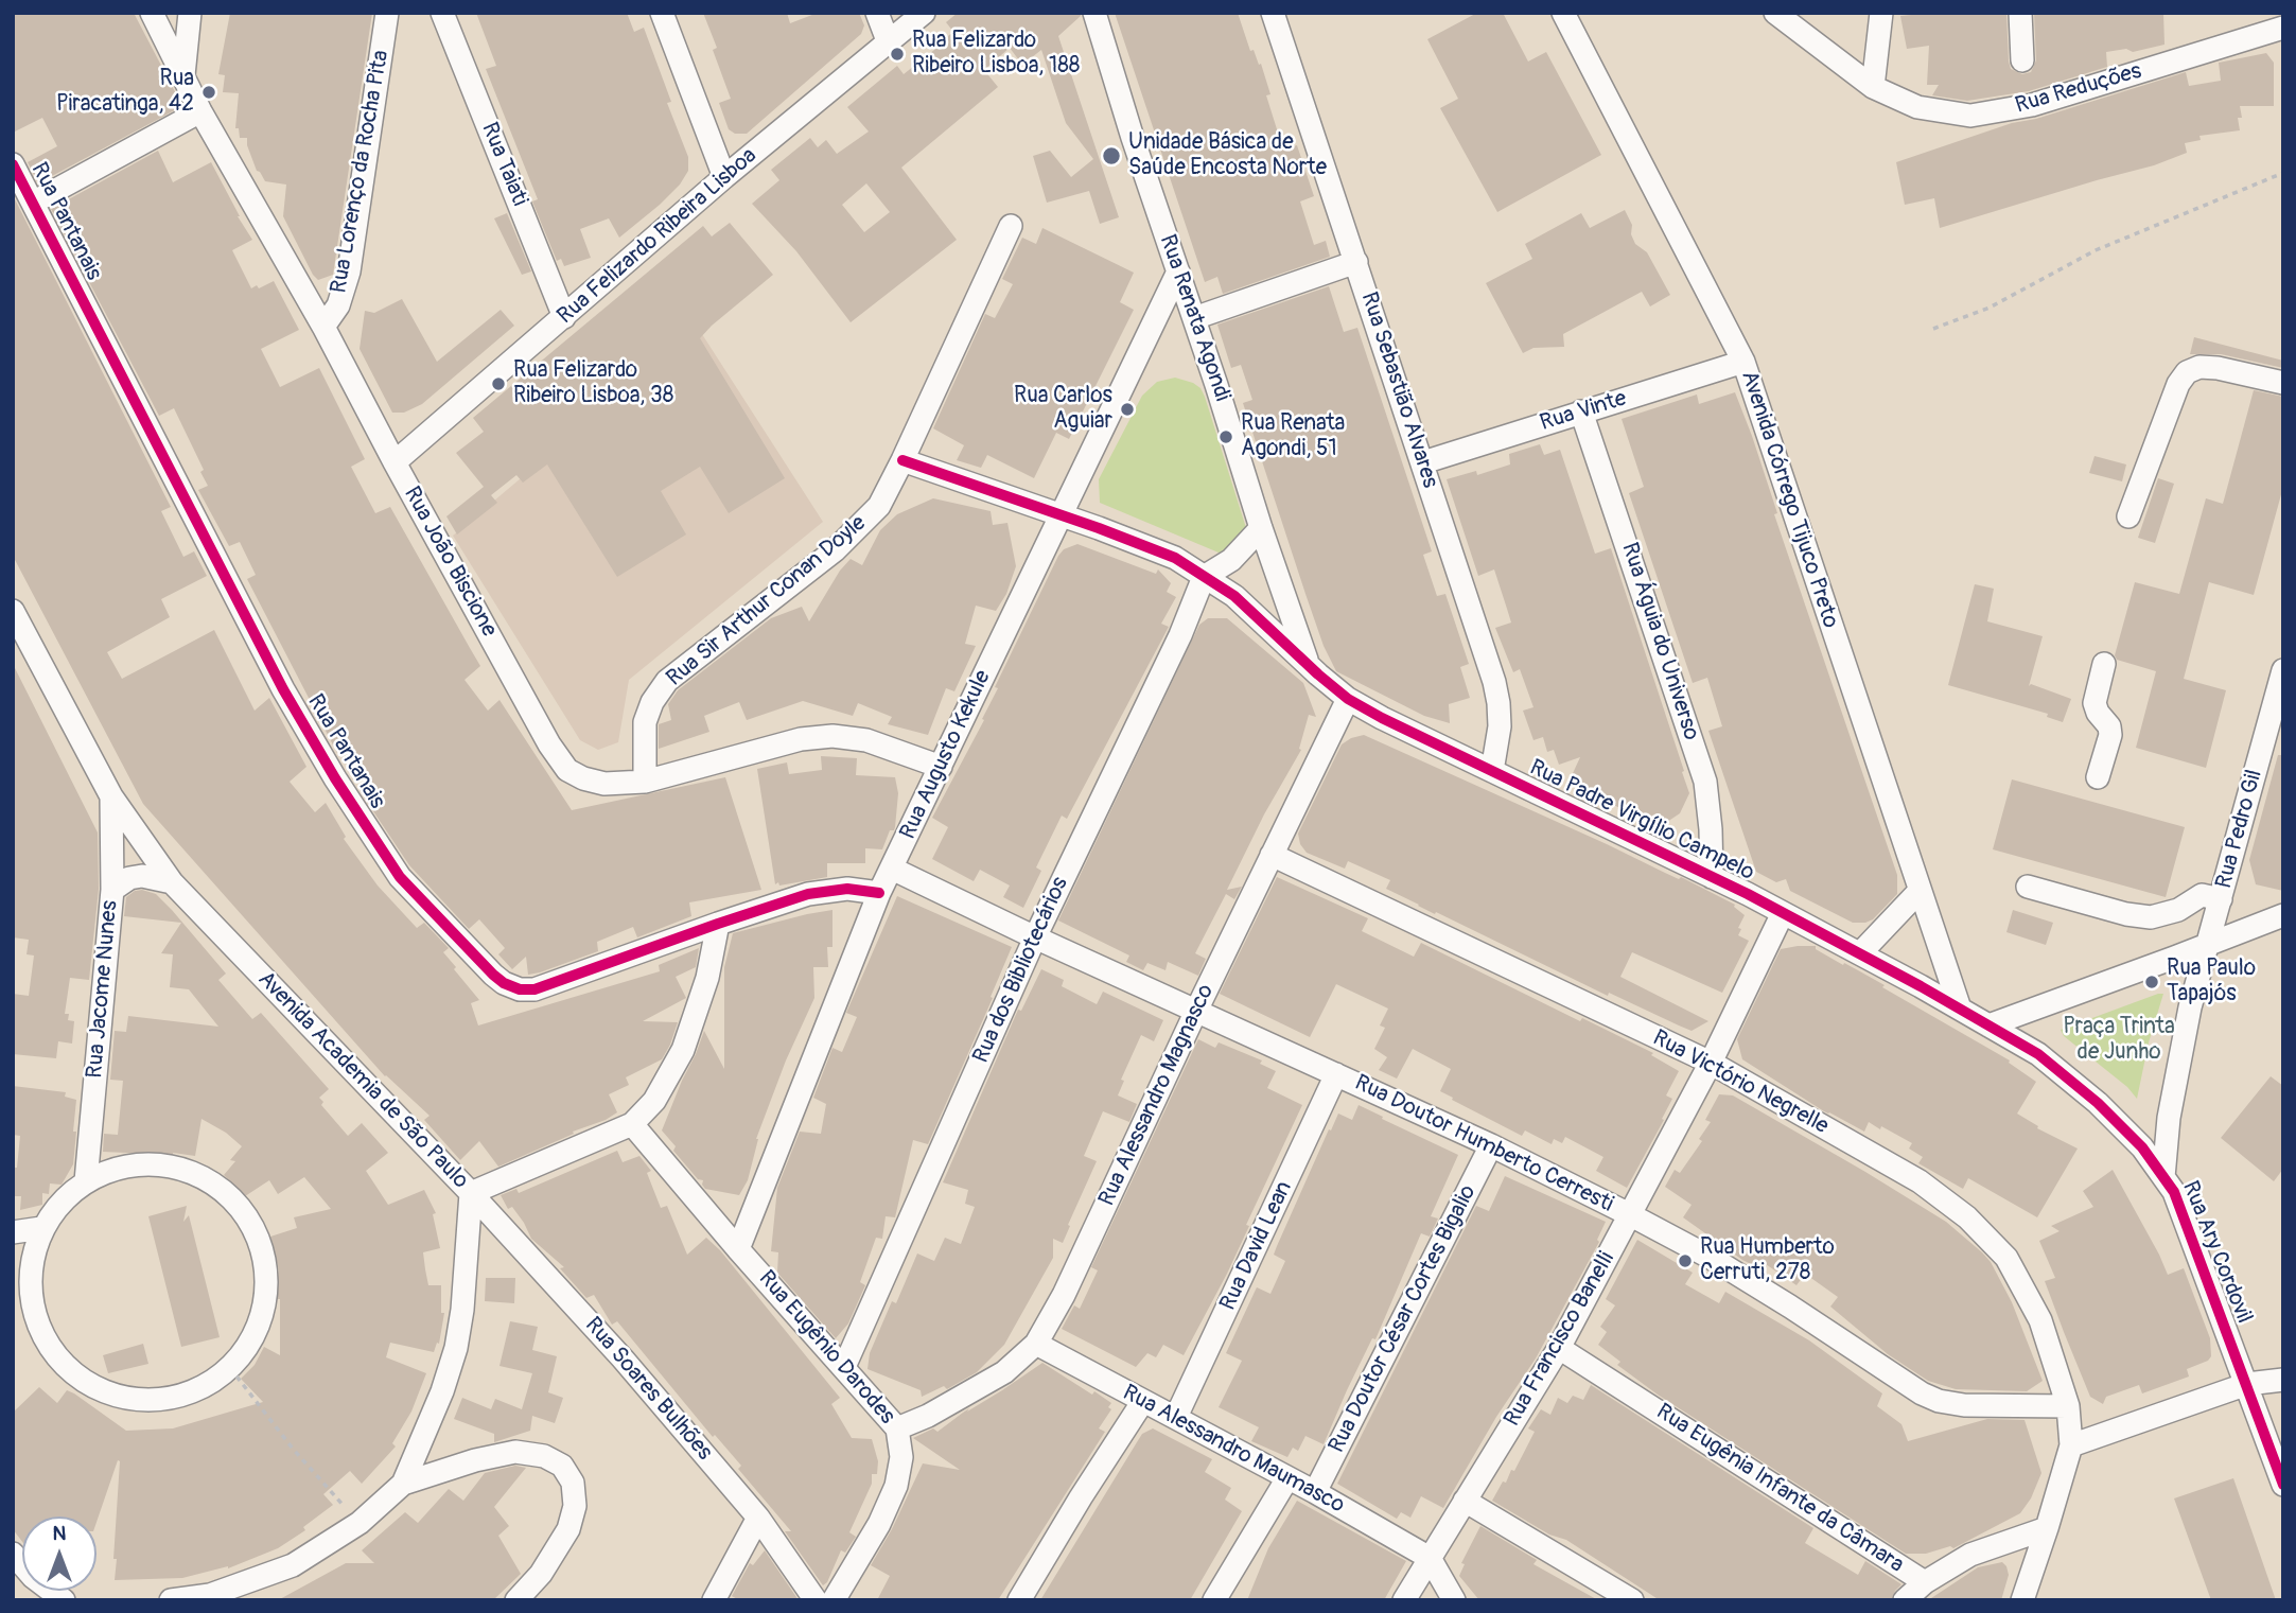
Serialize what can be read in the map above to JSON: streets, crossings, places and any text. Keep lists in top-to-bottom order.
{
  "streets": {
    "street": [
      "Rua Reduções",
      "Rua Taiati",
      "Rua Lorenço da Rocha Pita",
      "Rua Pantanais",
      "Rua Felizardo Ribeira Lisboa",
      "Rua Renata Agondi",
      "Rua Sebastião Alvares",
      "Rua Vinte",
      "Avenida Córrego Tijuco Preto",
      "Rua João Biscione",
      "Rua Sir Arthur Conan Doyle",
      "Rua Águia do Universo",
      "Rua Augusto Kekule",
      "Rua Padre Virgílio Campelo",
      "Rua Pedro Gil",
      "Rua dos Bibliotecários",
      "Rua Jacome Nunes",
      "Avenida Academia de São Paulo",
      "Rua Victório Negrelle",
      "Rua Alessandro Magnasco",
      "Rua Doutor Humberto Cerresti",
      "Rua David Lean",
      "Rua Ary Cordovil",
      "Rua Doutor César Cortes Bigalio",
      "Rua Francisco Banelli",
      "Rua Eugênio Darodes",
      "Rua Soares Bulhões",
      "Rua Alessandro Maumasco",
      "Rua Eugênia Infante da Câmara"
    ]
  },
  "crossings": [
    ["Rua Taiati", "Rua Felizardo Ribeira Lisboa"],
    ["Rua Lorenço da Rocha Pita", "Rua João Biscione"],
    ["Rua Pantanais", "Rua Augusto Kekule"],
    ["Rua Felizardo Ribeira Lisboa", "Rua João Biscione"],
    ["Rua Renata Agondi", "Rua Augusto Kekule"],
    ["Rua Renata Agondi", "Rua Padre Virgílio Campelo"],
    ["Rua Sebastião Alvares", "Rua Vinte"],
    ["Rua Sebastião Alvares", "Rua Padre Virgílio Campelo"],
    ["Rua Vinte", "Avenida Córrego Tijuco Preto"],
    ["Rua Vinte", "Rua Águia do Universo"],
    ["Avenida Córrego Tijuco Preto", "Rua Padre Virgílio Campelo"],
    ["Avenida Córrego Tijuco Preto", "Rua Ary Cordovil"],
    ["Rua João Biscione", "Rua Sir Arthur Conan Doyle"],
    ["Rua João Biscione", "Rua Augusto Kekule"],
    ["Rua Sir Arthur Conan Doyle", "Rua Padre Virgílio Campelo"],
    ["Rua Águia do Universo", "Rua Padre Virgílio Campelo"],
    ["Rua Augusto Kekule", "Rua Padre Virgílio Campelo"],
    ["Rua Augusto Kekule", "Rua Doutor Humberto Cerresti"],
    ["Rua Augusto Kekule", "Rua Eugênio Darodes"],
    ["Rua Padre Virgílio Campelo", "Rua dos Bibliotecários"],
    ["Rua Padre Virgílio Campelo", "Rua Alessandro Magnasco"],
    ["Rua Padre Virgílio Campelo", "Rua Ary Cordovil"],
    ["Rua Padre Virgílio Campelo", "Rua Francisco Banelli"],
    ["Rua dos Bibliotecários", "Rua Doutor Humberto Cerresti"],
    ["Rua dos Bibliotecários", "Rua Eugênio Darodes"],
    ["Rua Jacome Nunes", "Avenida Academia de São Paulo"],
    ["Avenida Academia de São Paulo", "Rua Soares Bulhões"],
    ["Rua Victório Negrelle", "Rua Alessandro Magnasco"],
    ["Rua Victório Negrelle", "Rua Doutor Humberto Cerresti"],
    ["Rua Victório Negrelle", "Rua Francisco Banelli"],
    ["Rua Alessandro Magnasco", "Rua Doutor Humberto Cerresti"],
    ["Rua Alessandro Magnasco", "Rua Eugênio Darodes"],
    ["Rua Alessandro Magnasco", "Rua Alessandro Maumasco"],
    ["Rua Doutor Humberto Cerresti", "Rua David Lean"],
    ["Rua Doutor Humberto Cerresti", "Rua Doutor César Cortes Bigalio"],
    ["Rua Doutor Humberto Cerresti", "Rua Francisco Banelli"],
    ["Rua David Lean", "Rua Alessandro Maumasco"],
    ["Rua Doutor César Cortes Bigalio", "Rua Alessandro Maumasco"],
    ["Rua Francisco Banelli", "Rua Alessandro Maumasco"],
    ["Rua Francisco Banelli", "Rua Eugênia Infante da Câmara"]
  ],
  "parks": ["Praça Trinta de Junho"],
  "places": [
    "Rua Felizardo Ribeiro Lisboa, 188",
    "Rua Piracatinga, 42",
    "Unidade Básica de Saúde Encosta Norte",
    "Rua Felizardo Ribeiro Lisboa, 38",
    "Rua Carlos Aguiar",
    "Rua Renata Agondi, 51",
    "Rua Paulo Tapajós",
    "Rua Humberto Cerruti, 278"
  ],
  "north": "top"
}
